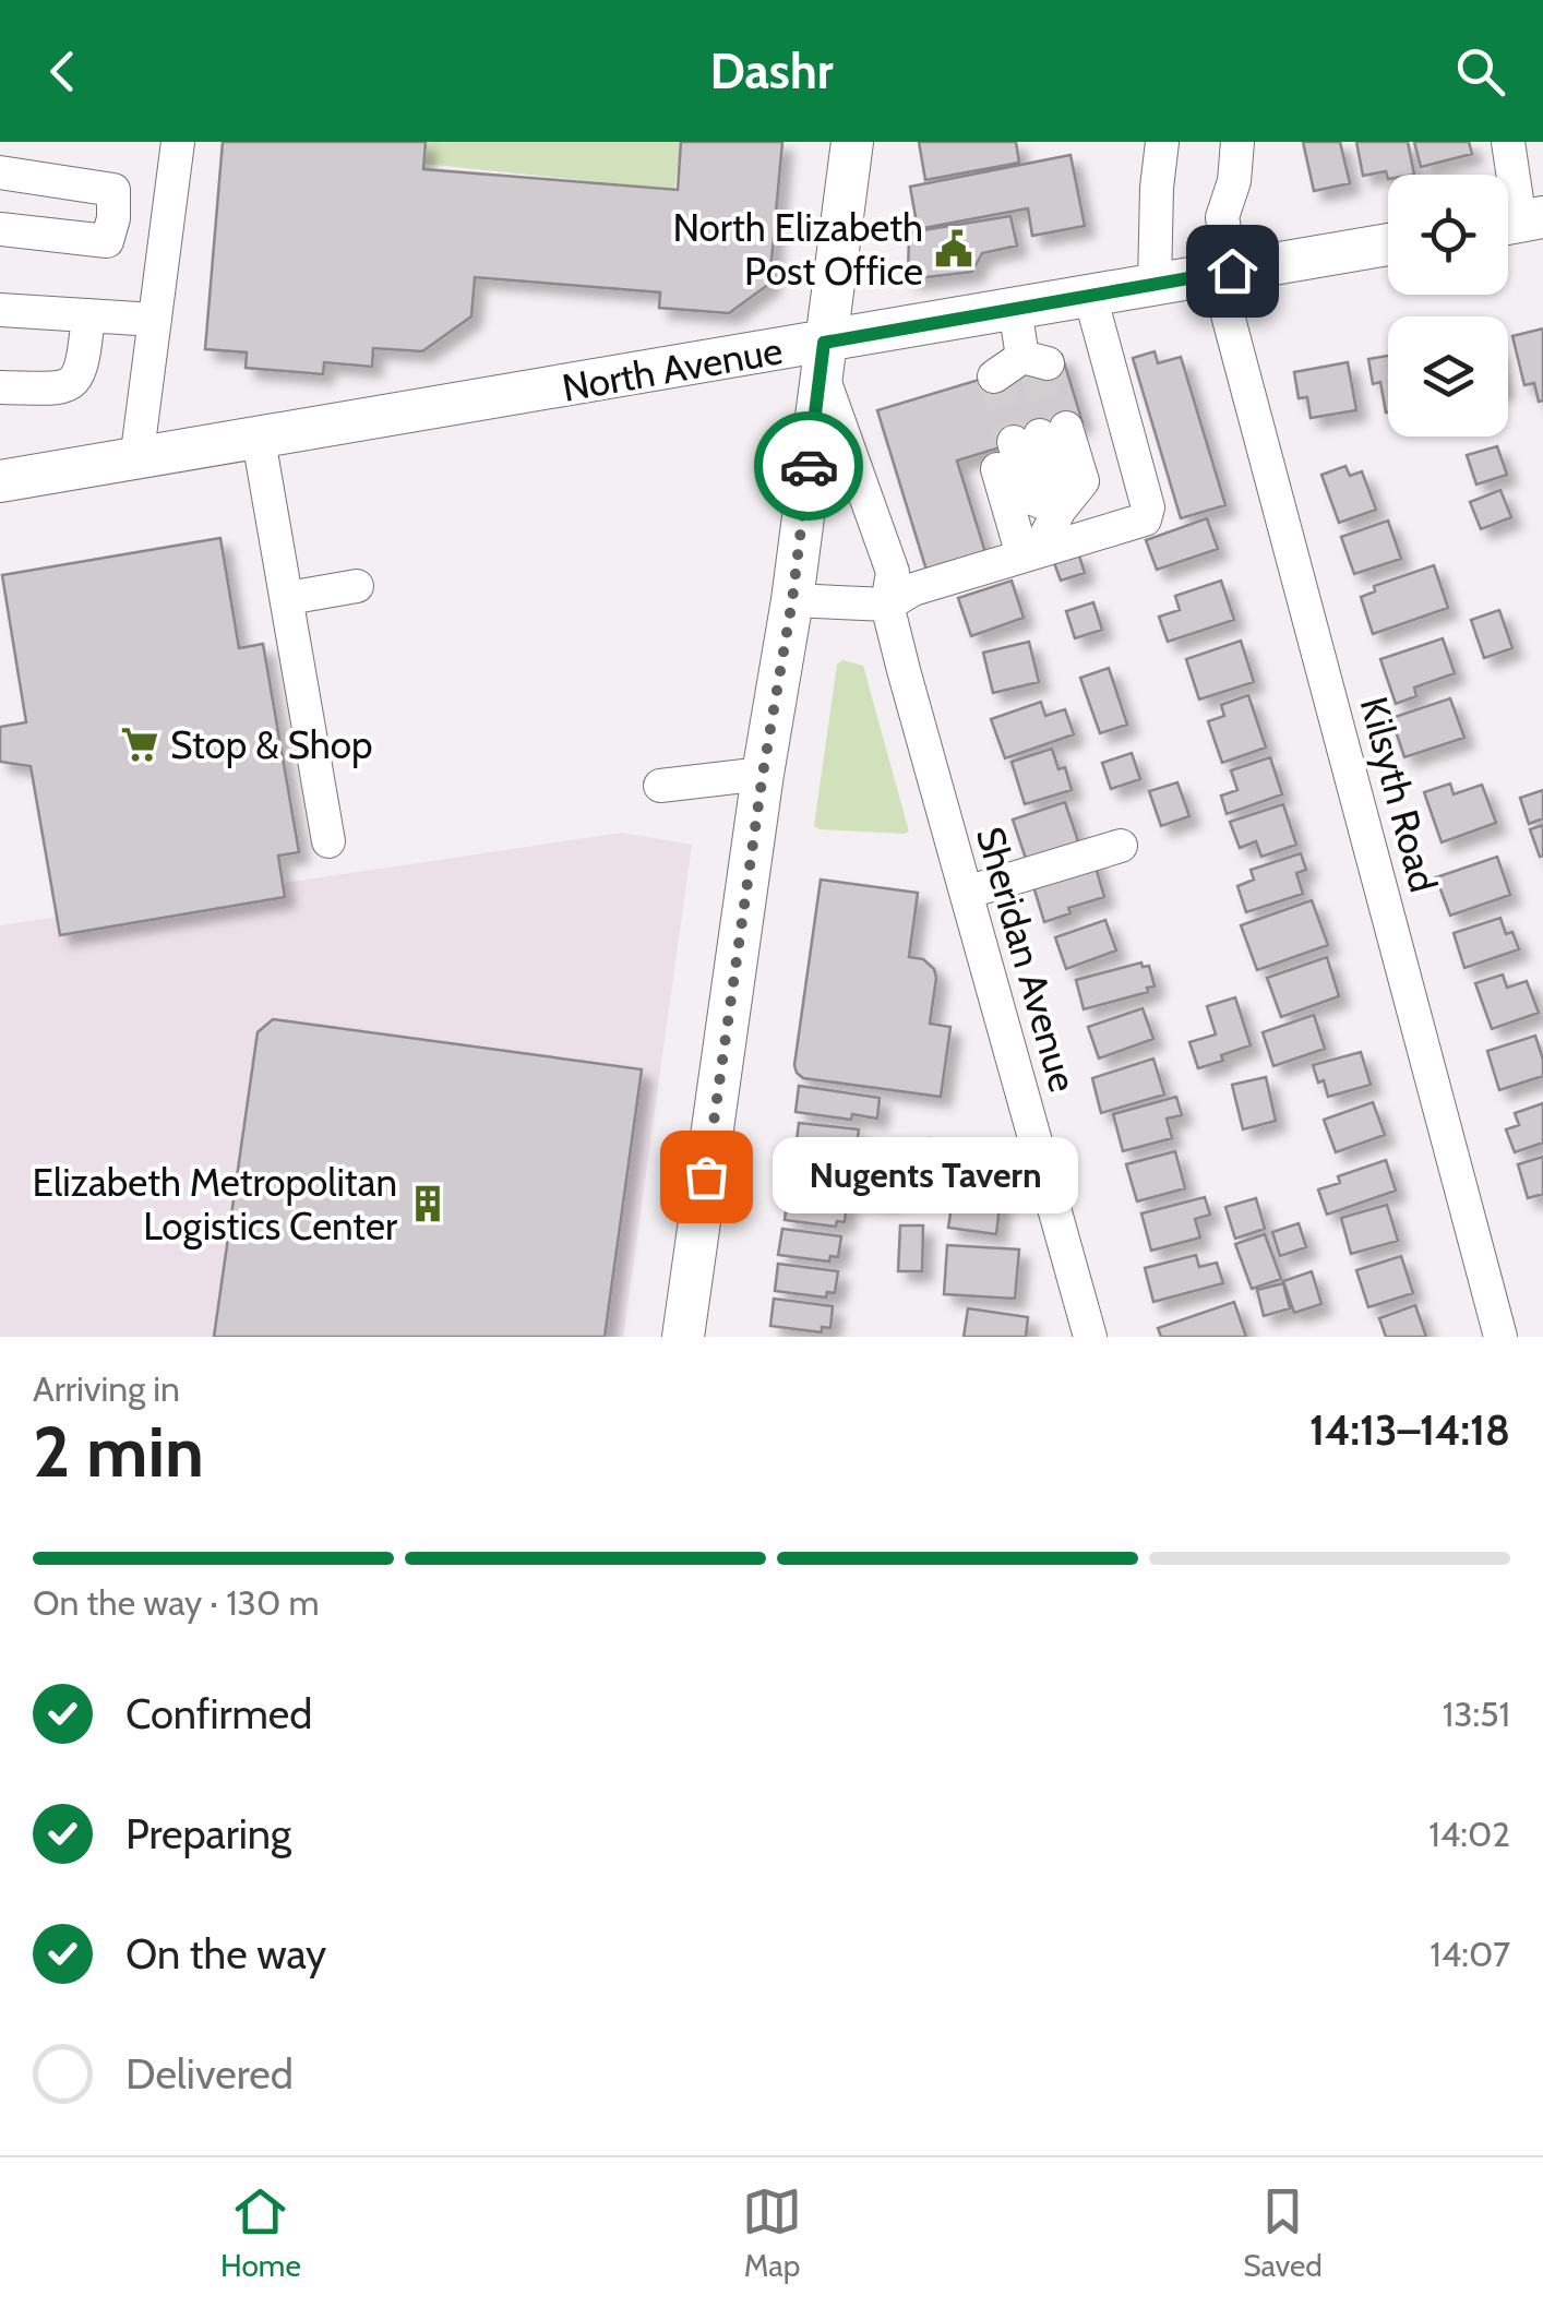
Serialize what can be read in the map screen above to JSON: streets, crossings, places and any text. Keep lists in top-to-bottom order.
{
  "streets": {
    "main road": ["North Avenue"],
    "street": ["Kilsyth Road", "Sheridan Avenue"]
  },
  "crossings": [
    ["North Avenue", "Kilsyth Road"],
    ["North Avenue", "Sheridan Avenue"]
  ],
  "places": {
    "public building": ["North Elizabeth Post Office"],
    "supermarket": ["Stop & Shop"],
    "other": ["Nugents Tavern"],
    "building": ["Elizabeth Metropolitan Logistics Center"]
  },
  "page": {
    "header": "Dashr",
    "bubble": "Nugents Tavern",
    "heading": ["2 min", "Arriving in", "14:13–14:18"],
    "bar": "On the way · 130 m",
    "list": [
      ["Confirmed", "13:51"],
      ["Preparing", "14:02"],
      ["On the way", "14:07"],
      "Delivered"
    ],
    "tabs": ["Home", "Map", "Saved"]
  }
}
